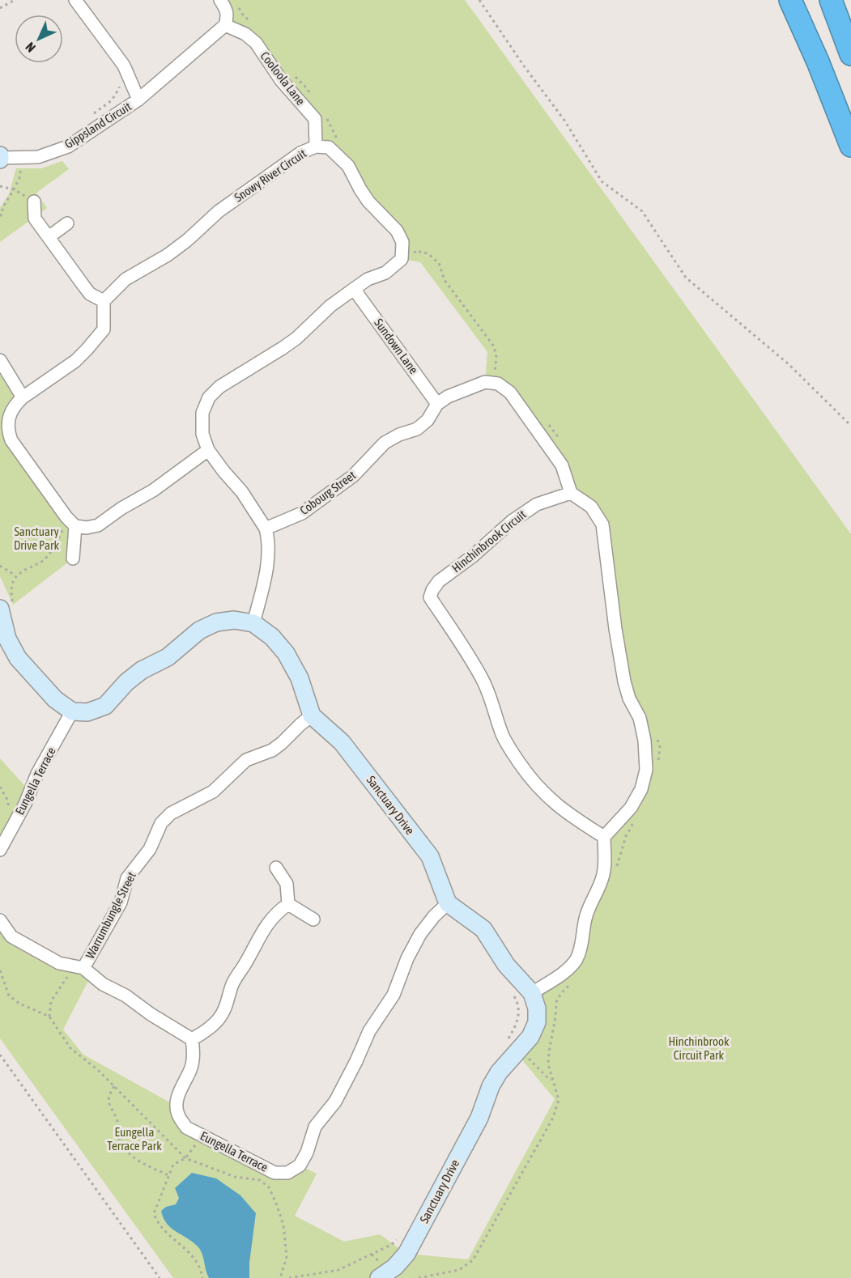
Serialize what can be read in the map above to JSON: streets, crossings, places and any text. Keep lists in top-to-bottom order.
{
  "streets": {
    "street": [
      "Cooloola Lane",
      "Gippsland Circuit",
      "Snowy River Circuit",
      "Sundown Lane",
      "Cobourg Street",
      "Hinchinbrook Circuit",
      "Eungella Terrace",
      "Sanctuary Drive",
      "Warrumbungle Street"
    ]
  },
  "crossings": [
    ["Cooloola Lane", "Gippsland Circuit"],
    ["Cooloola Lane", "Snowy River Circuit"],
    ["Snowy River Circuit", "Sundown Lane"],
    ["Snowy River Circuit", "Cobourg Street"],
    ["Sundown Lane", "Cobourg Street"],
    ["Cobourg Street", "Hinchinbrook Circuit"],
    ["Eungella Terrace", "Sanctuary Drive"],
    ["Sanctuary Drive", "Warrumbungle Street"]
  ],
  "parks": ["Sanctuary Drive Park", "Hinchinbrook Circuit Park", "Eungella Terrace Park"],
  "north": "bottom left"
}
